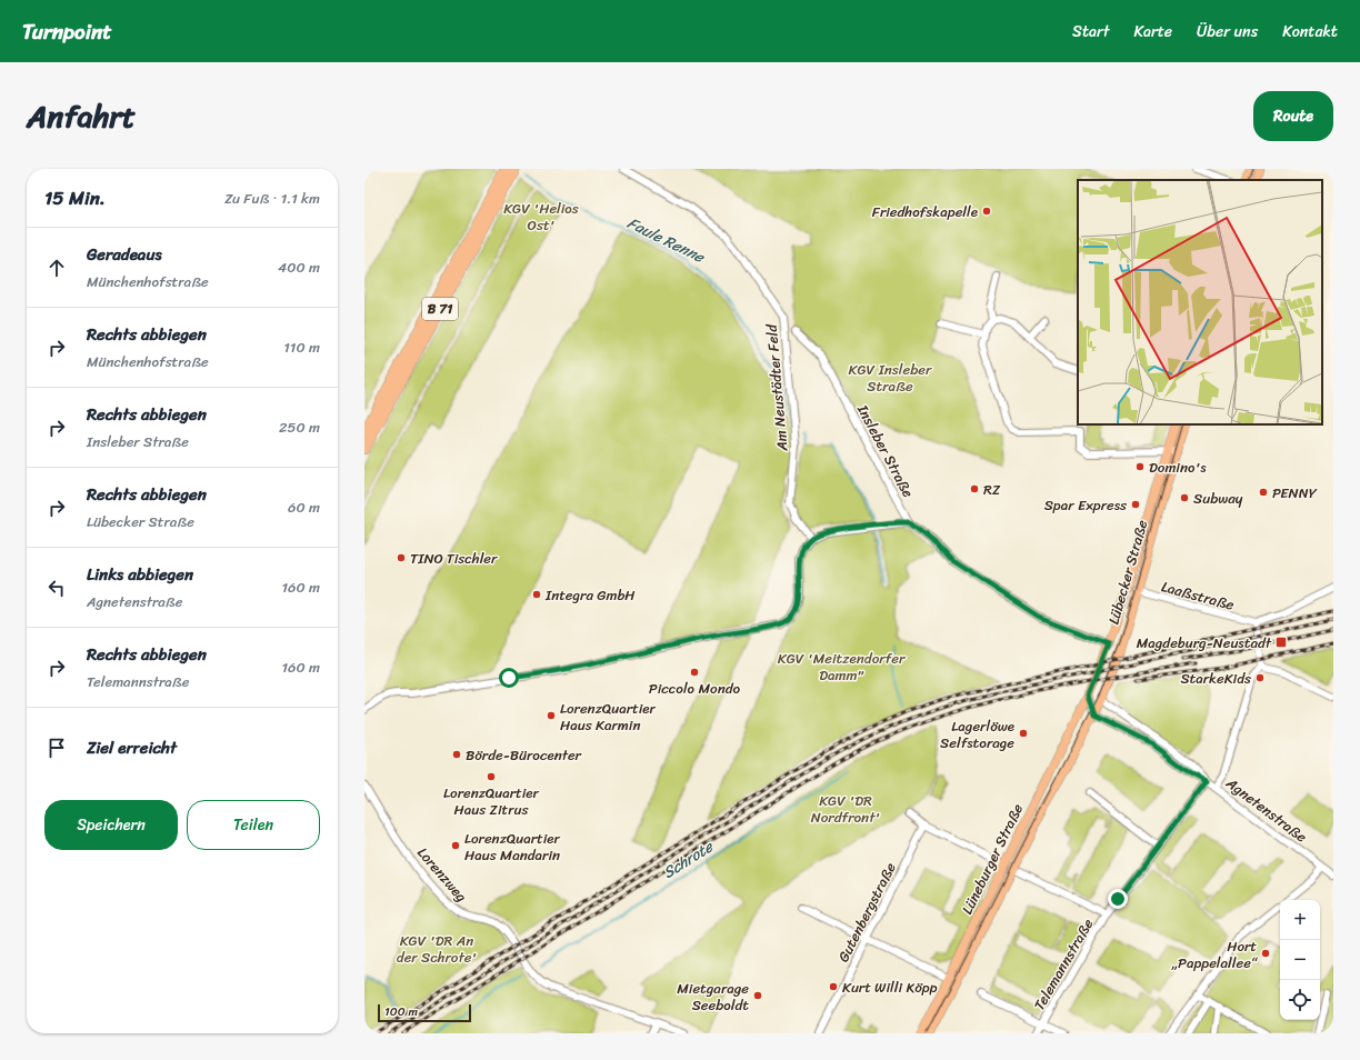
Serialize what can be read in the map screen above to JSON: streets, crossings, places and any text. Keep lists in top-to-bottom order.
{
  "streets": {
    "highway": ["B 71"],
    "main road": ["Lübecker Straße", "Lüneburger Straße"],
    "street": [
      "Am Neustädter Feld",
      "Insleber Straße",
      "Laaßstraße",
      "Agnetenstraße",
      "Lorenzweg",
      "Gutenbergstraße",
      "Telemannstraße"
    ]
  },
  "crossings": [
    ["Insleber Straße", "Lübecker Straße"],
    ["Lübecker Straße", "Laaßstraße"],
    ["Lübecker Straße", "Agnetenstraße"],
    ["Lübecker Straße", "Lüneburger Straße"],
    ["Agnetenstraße", "Lüneburger Straße"],
    ["Agnetenstraße", "Telemannstraße"]
  ],
  "water": ["Faule Renne", "Schrote"],
  "parks": [
    "KGV 'Helios Ost'",
    "KGV Insleber Straße",
    "KGV 'Meitzendorfer Damm\"",
    "KGV 'DR Nordfront'",
    "KGV 'DR An der Schrote'"
  ],
  "places": {
    "other": [
      "Friedhofskapelle",
      "Domino's",
      "RZ",
      "PENNY",
      "Subway",
      "Spar Express",
      "TINO Tischler",
      "Integra GmbH",
      "Piccolo Mondo",
      "StarkeKids",
      "LorenzQuartier Haus Karmin",
      "Lagerlöwe Selfstorage",
      "Börde-Bürocenter",
      "LorenzQuartier Haus Zitrus",
      "LorenzQuartier Haus Mandarin",
      "Hort „Pappelallee“",
      "Kurt Willi Köpp",
      "Mietgarage Seeboldt"
    ],
    "transit": ["Magdeburg-Neustadt"]
  },
  "scale_bar": "100 m",
  "page": {
    "header": "Turnpoint",
    "nav": [
      "Start",
      "Karte",
      "Über uns",
      "Kontakt"
    ],
    "title": "Anfahrt",
    "buttons": [
      "Route",
      ["Speichern", "Teilen"]
    ],
    "heading": ["15 Min.", "Zu Fuß · 1.1 km"],
    "list": [
      ["Geradeaus", "Münchenhofstraße", "400 m"],
      ["Rechts abbiegen", "Münchenhofstraße", "110 m"],
      ["Rechts abbiegen", "Insleber Straße", "250 m"],
      ["Rechts abbiegen", "Lübecker Straße", "60 m"],
      ["Links abbiegen", "Agnetenstraße", "160 m"],
      ["Rechts abbiegen", "Telemannstraße", "160 m"],
      "Ziel erreicht"
    ],
    "map_buttons": ["+", "−"],
    "scale": "100 m"
  }
}
